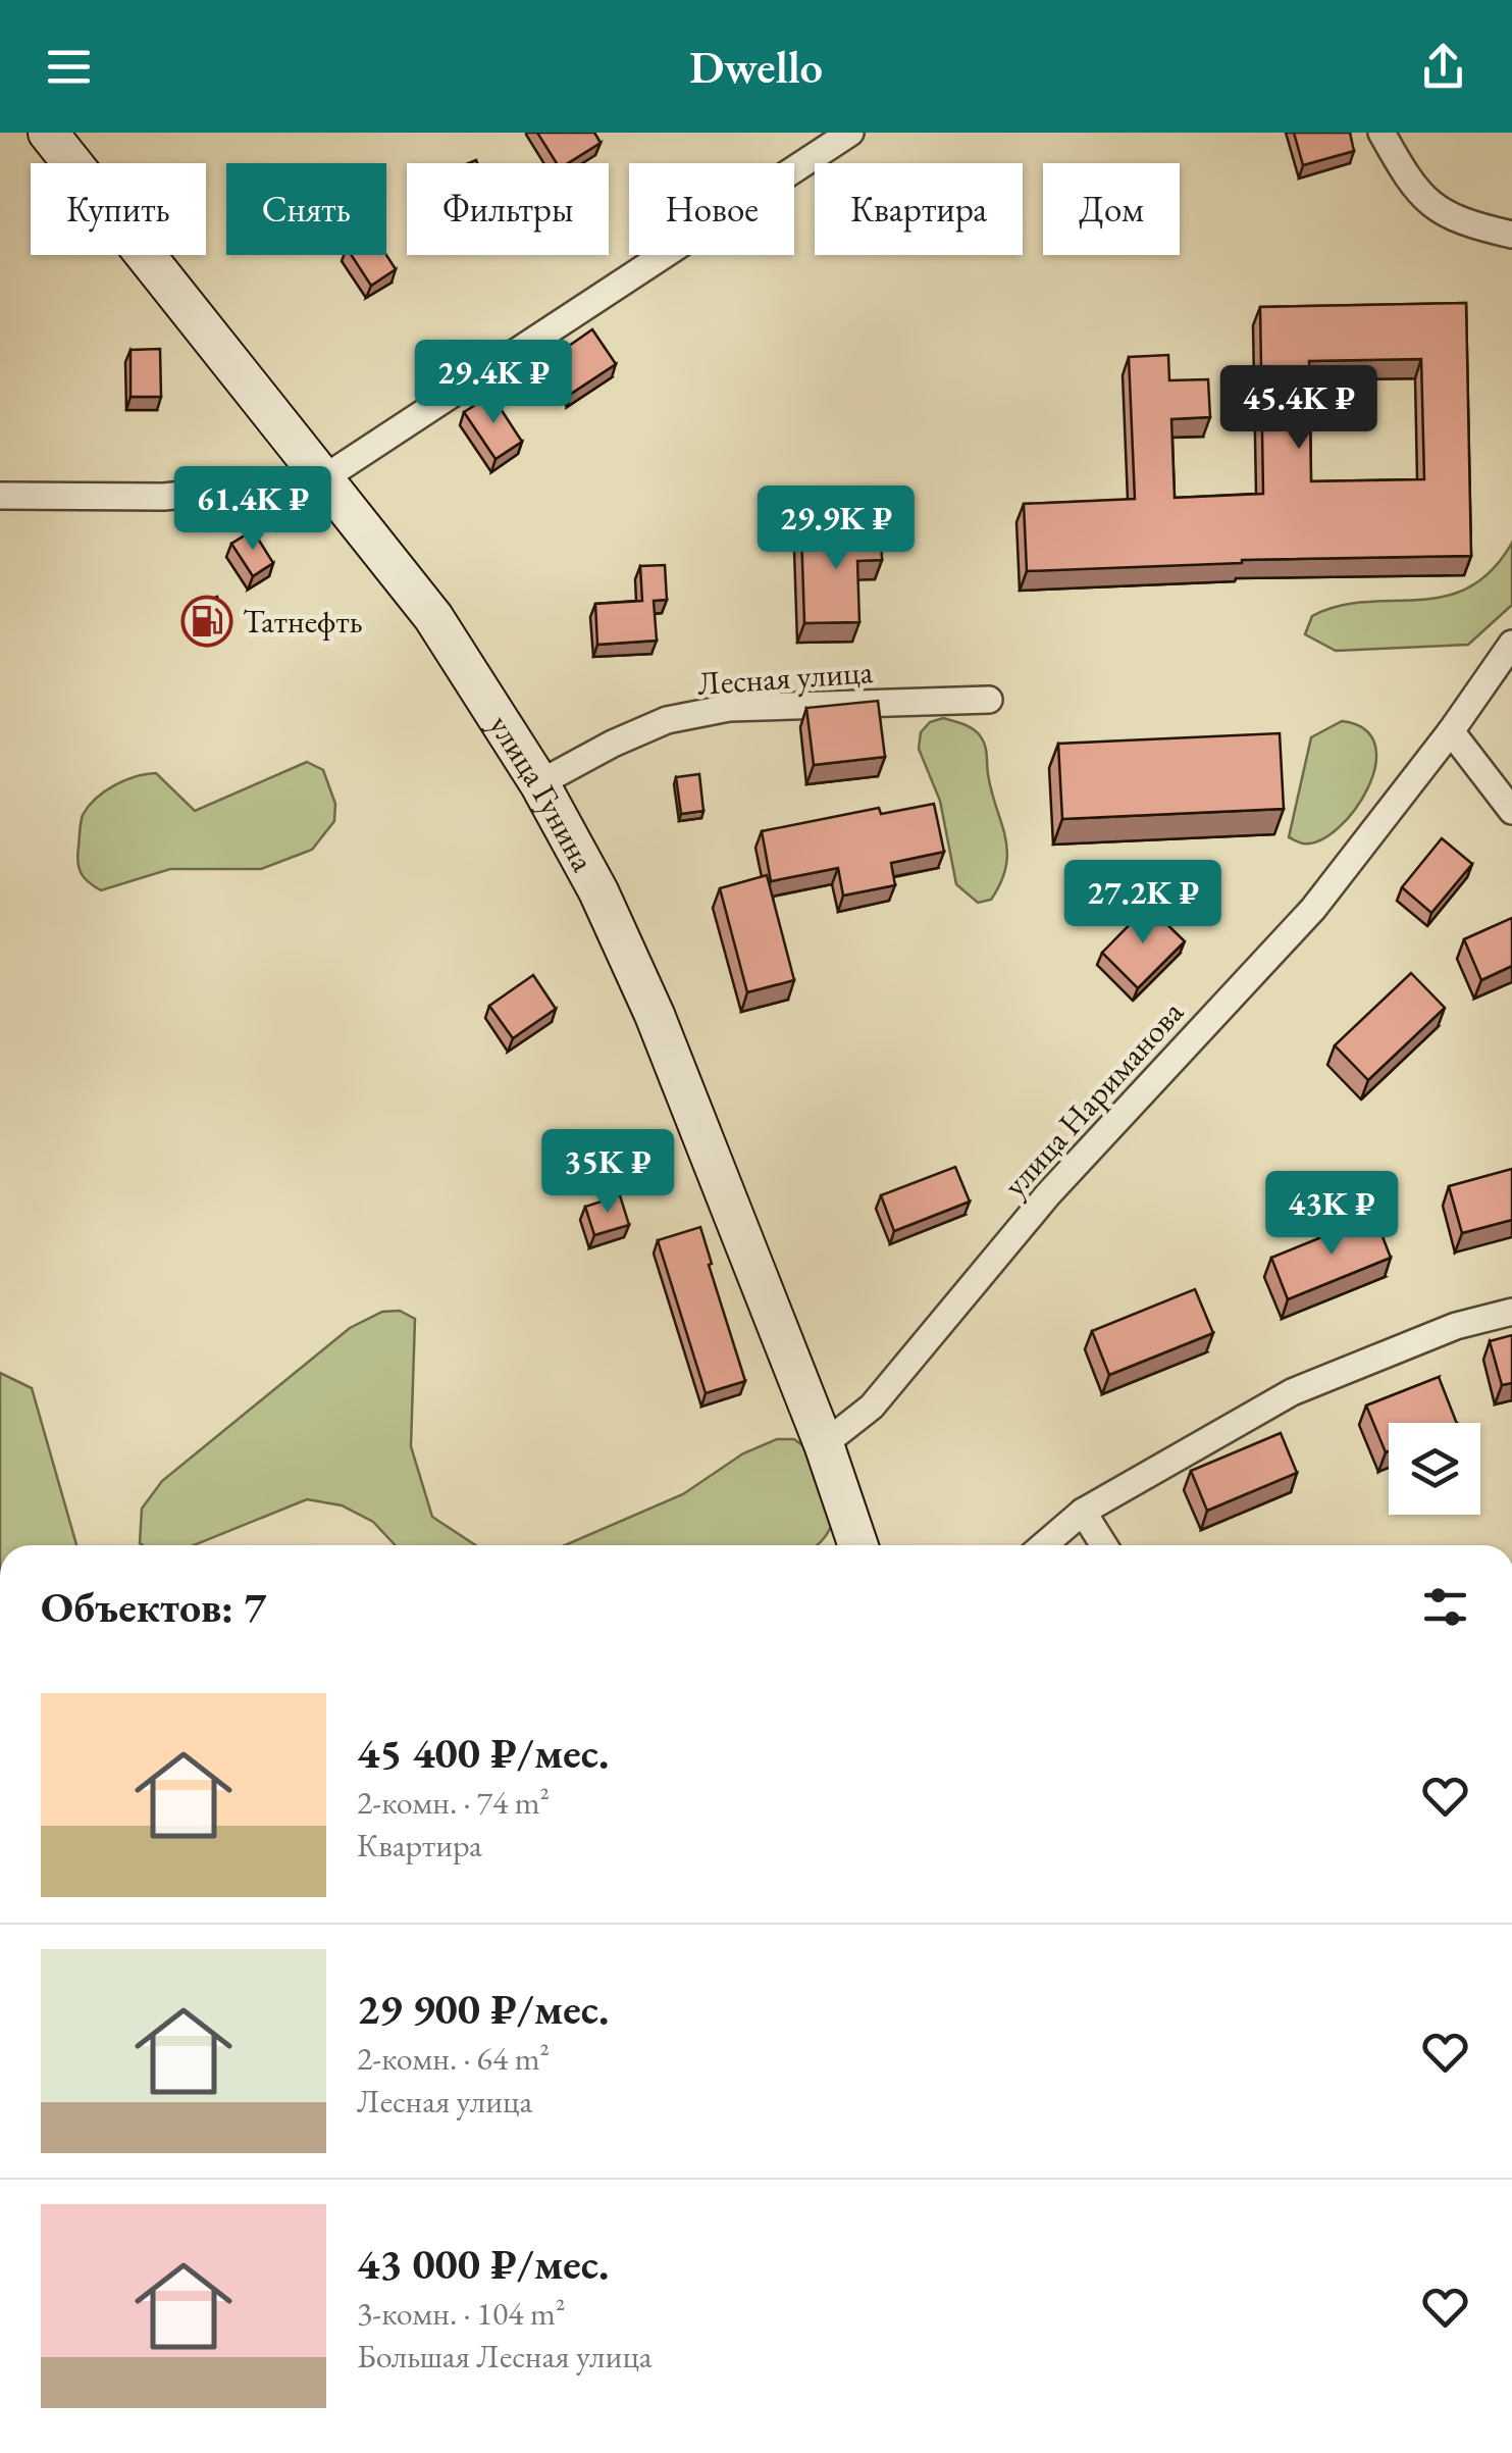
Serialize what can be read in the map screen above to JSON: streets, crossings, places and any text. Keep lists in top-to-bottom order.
{
  "streets": {
    "main road": ["улица Гунина"],
    "street": ["Лесная улица", "улица Нариманова"]
  },
  "crossings": [
    ["Лесная улица", "улица Гунина"],
    ["улица Гунина", "улица Нариманова"]
  ],
  "places": {
    "fuel station": ["Татнефть"]
  },
  "page": {
    "header": "Dwello",
    "chip": [
      "Купить",
      "Снять",
      "Фильтры",
      "Новое",
      "Квартира",
      "Дом"
    ],
    "price": [
      "29.4K ₽",
      "45.4K ₽",
      "61.4K ₽",
      "29.9K ₽",
      "27.2K ₽",
      "35K ₽",
      "43K ₽"
    ],
    "heading": "Объектов: 7",
    "list": [
      {
        "name": "45 400 ₽/мес.",
        "note": "2-комн. · 74 m² · Квартира"
      },
      {
        "name": "29 900 ₽/мес.",
        "note": "2-комн. · 64 m² · Лесная улица"
      },
      {
        "name": "43 000 ₽/мес.",
        "note": "3-комн. · 104 m² · Большая Лесная улица"
      }
    ]
  }
}
